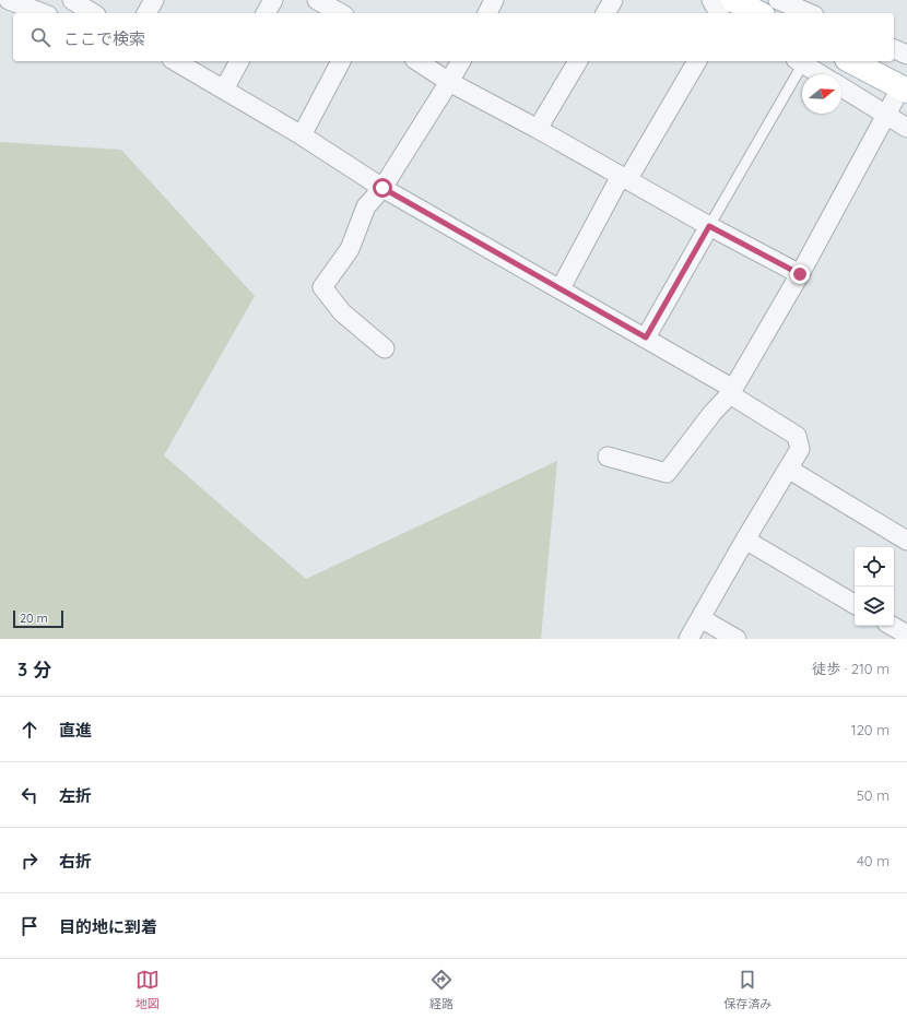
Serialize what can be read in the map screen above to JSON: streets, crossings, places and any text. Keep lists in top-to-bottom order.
{
  "scale_bar": "20 m",
  "north": "right",
  "page": {
    "search": "ここで検索",
    "scale": "20 m",
    "heading": ["3 分", "徒歩 · 210 m"],
    "list": [
      ["直進", "120 m"],
      ["左折", "50 m"],
      ["右折", "40 m"],
      "目的地に到着"
    ],
    "nav": ["地図", "経路", "保存済み"]
  }
}
